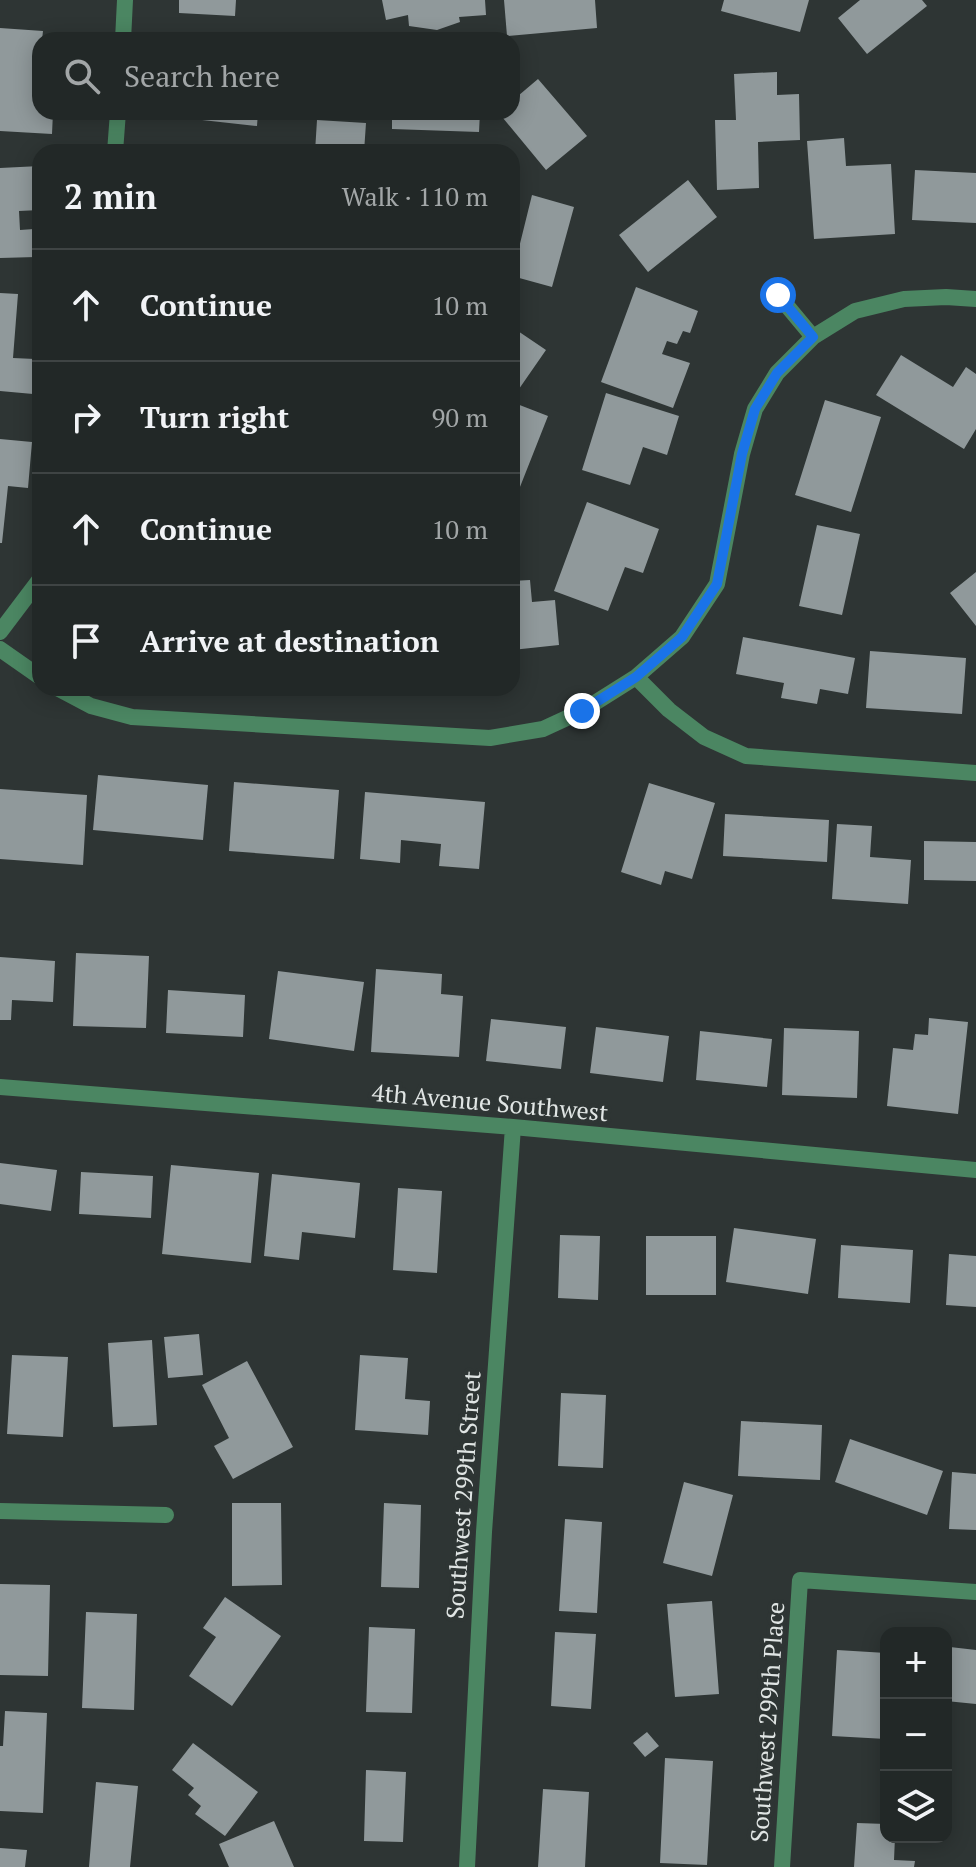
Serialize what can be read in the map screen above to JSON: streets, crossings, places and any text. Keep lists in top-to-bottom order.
{
  "streets": {
    "street": ["4th Avenue Southwest", "Southwest 299th Street", "Southwest 299th Place"]
  },
  "crossings": [
    ["4th Avenue Southwest", "Southwest 299th Street"]
  ],
  "page": {
    "search": "Search here",
    "heading": ["2 min", "Walk · 110 m"],
    "list": [
      ["Continue", "10 m"],
      ["Turn right", "90 m"],
      ["Continue", "10 m"],
      "Arrive at destination"
    ],
    "map_buttons": ["+", "−"]
  }
}
